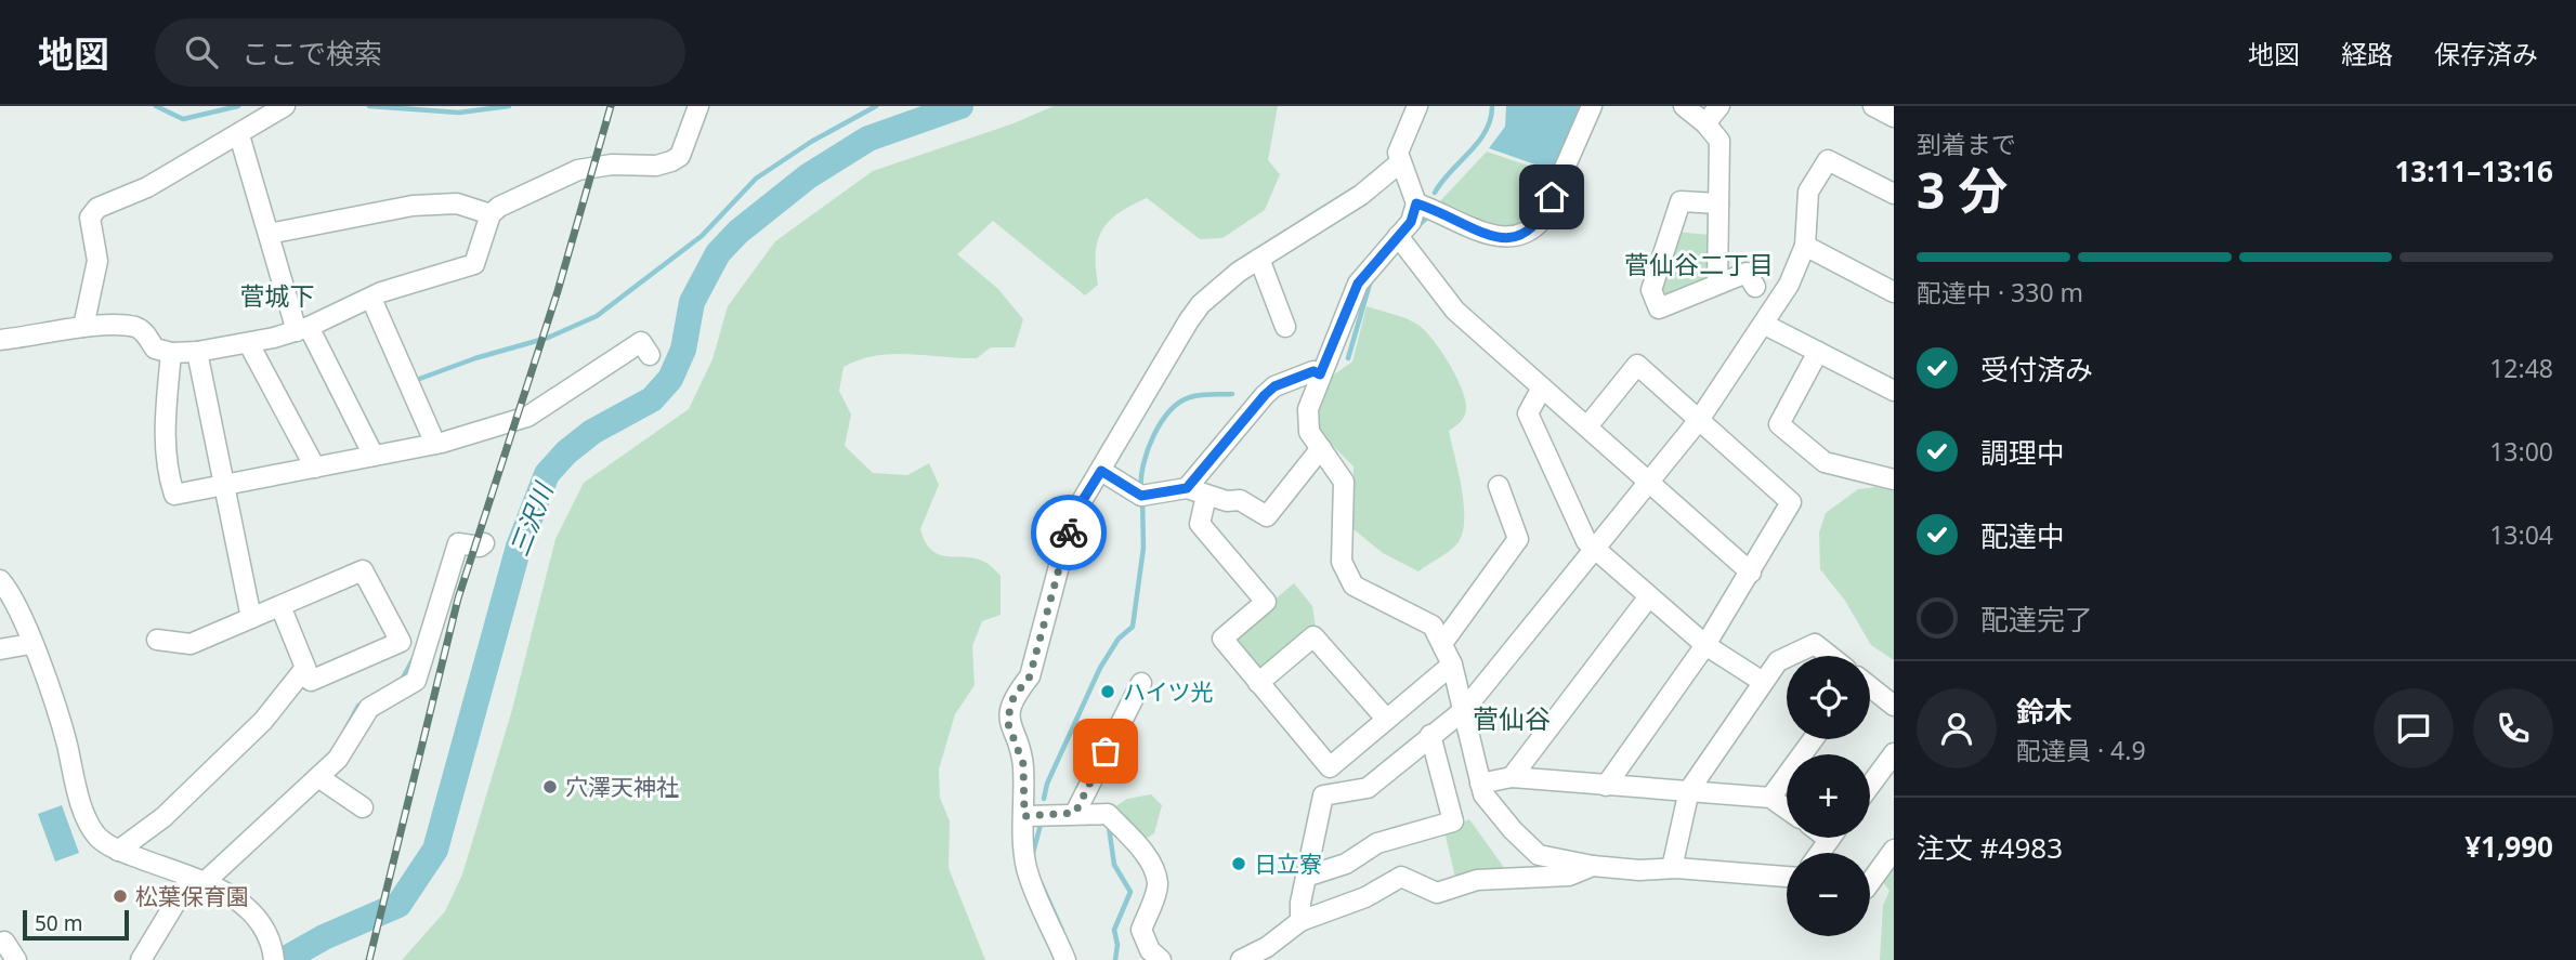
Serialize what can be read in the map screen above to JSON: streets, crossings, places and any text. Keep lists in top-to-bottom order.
{
  "districts": ["菅仙谷二丁目", "菅城下", "菅仙谷"],
  "water": ["三沢川"],
  "places": [
    "ハイツ光",
    "穴澤天神社",
    "日立寮",
    "松葉保育園"
  ],
  "scale_bar": "50 m",
  "page": {
    "header": "地図",
    "search": "ここで検索",
    "nav": ["地図", "経路", "保存済み"],
    "heading": ["3 分", "到着まで", "13:11–13:16"],
    "panel": [
      "鈴木",
      "配達員 · 4.9",
      "注文 #4983",
      "¥1,990"
    ],
    "bar": "配達中 · 330 m",
    "list": [
      ["受付済み", "12:48"],
      ["調理中", "13:00"],
      ["配達中", "13:04"],
      "配達完了"
    ],
    "map_buttons": ["+", "−"],
    "scale": "50 m"
  }
}
